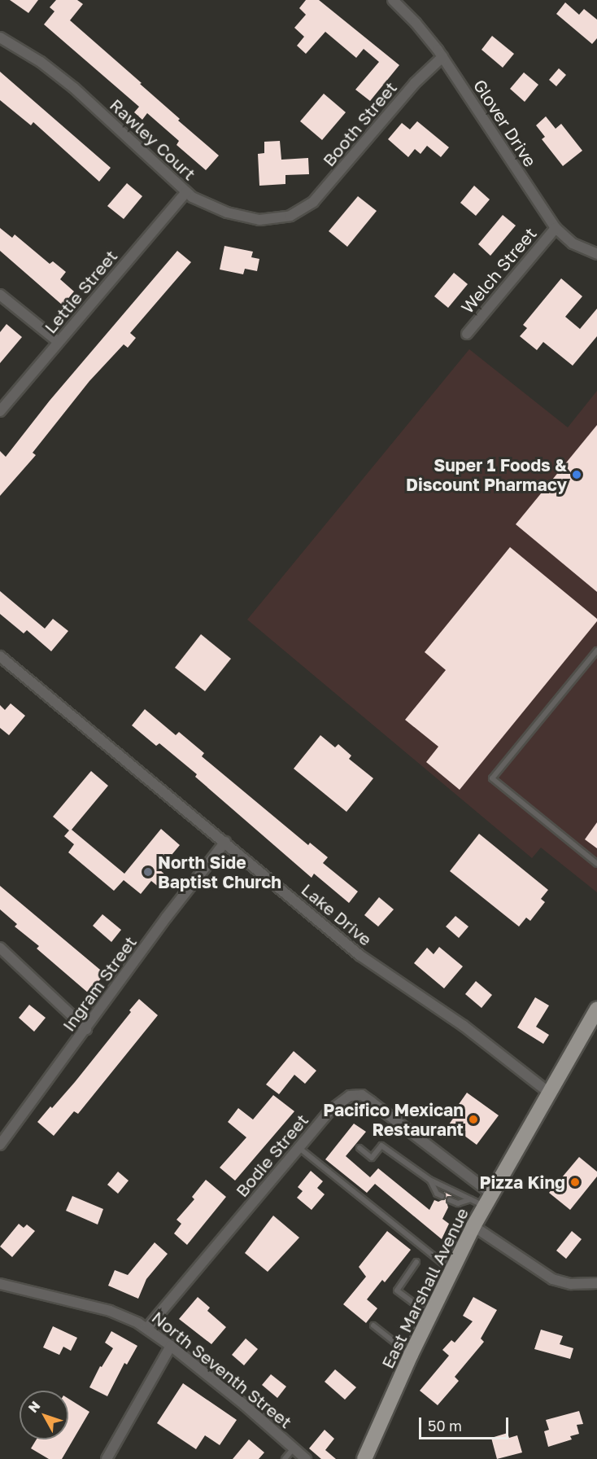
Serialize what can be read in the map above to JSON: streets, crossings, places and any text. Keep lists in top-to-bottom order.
{
  "streets": {
    "main road": ["East Marshall Avenue"],
    "street": [
      "Glover Drive",
      "Booth Street",
      "Rawley Court",
      "Welch Street",
      "Lettie Street",
      "Lake Drive",
      "Ingram Street",
      "Bodie Street",
      "North Seventh Street"
    ]
  },
  "crossings": [
    ["Glover Drive", "Booth Street"],
    ["Glover Drive", "Welch Street"],
    ["Booth Street", "Rawley Court"],
    ["Rawley Court", "Lettie Street"],
    ["Lake Drive", "Ingram Street"],
    ["Lake Drive", "East Marshall Avenue"],
    ["Bodie Street", "East Marshall Avenue"],
    ["Bodie Street", "North Seventh Street"]
  ],
  "places": [
    "Super 1 Foods & Discount Pharmacy",
    "North Side Baptist Church",
    "Pacifico Mexican Restaurant",
    "Pizza King"
  ],
  "scale_bar": "50 m",
  "north": "top left"
}
